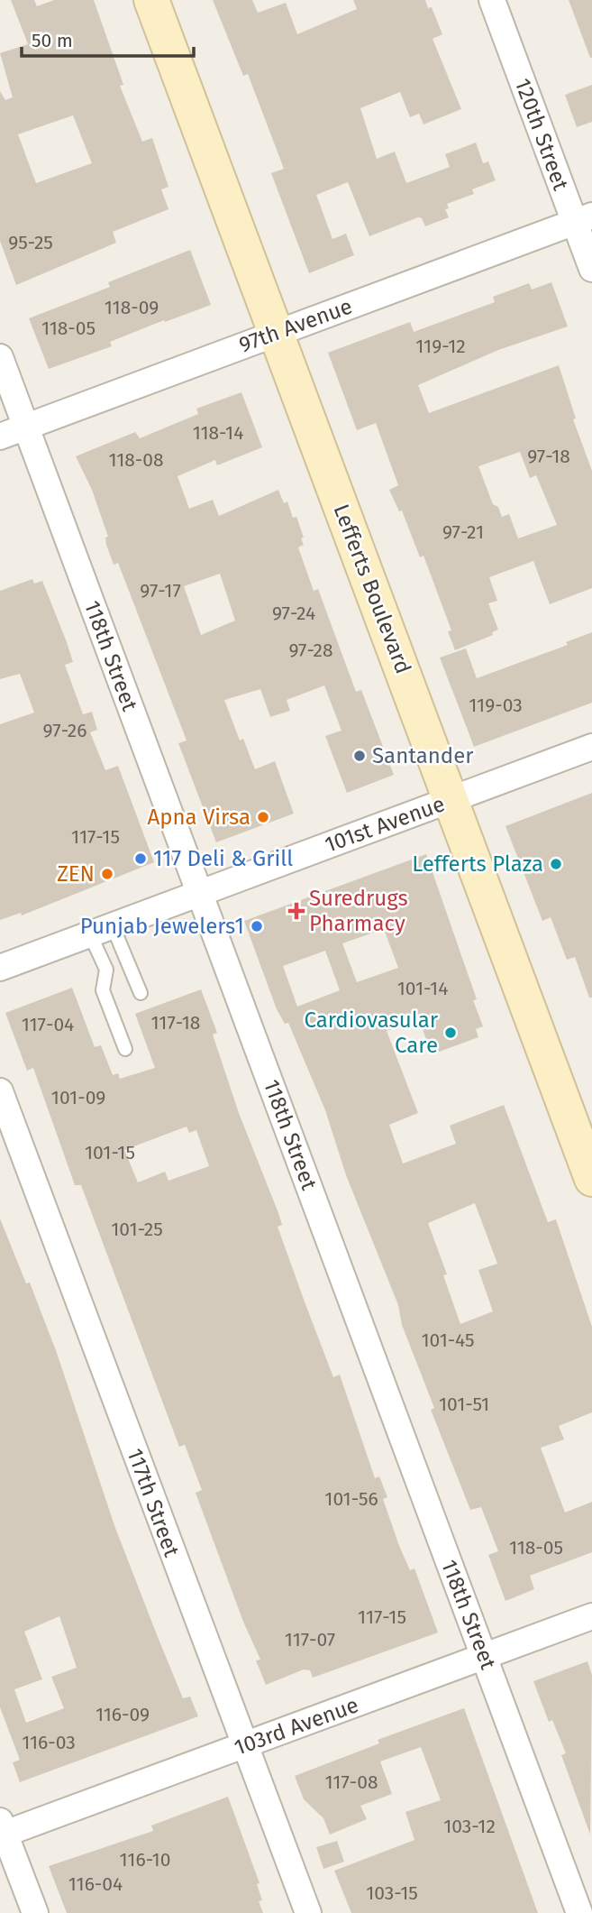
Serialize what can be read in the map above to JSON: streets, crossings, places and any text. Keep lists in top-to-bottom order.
{
  "streets": {
    "street": [
      "120th Street",
      "97th Avenue",
      "Lefferts Boulevard",
      "118th Street",
      "101st Avenue",
      "117th Street",
      "103rd Avenue"
    ]
  },
  "crossings": [
    ["120th Street", "97th Avenue"],
    ["97th Avenue", "Lefferts Boulevard"],
    ["97th Avenue", "118th Street"],
    ["Lefferts Boulevard", "101st Avenue"],
    ["118th Street", "101st Avenue"],
    ["118th Street", "103rd Avenue"],
    ["117th Street", "103rd Avenue"]
  ],
  "places": {
    "other": [
      "Santander",
      "Apna Virsa",
      "117 Deli & Grill",
      "Lefferts Plaza",
      "ZEN",
      "Punjab Jewelers1",
      "Cardiovasular Care"
    ],
    "health": ["Suredrugs Pharmacy"]
  },
  "house_numbers": [
    "95-25",
    "118-09",
    "118-05",
    "119-12",
    "118-14",
    "97-18",
    "118-08",
    "97-21",
    "97-17",
    "97-24",
    "97-28",
    "119-03",
    "97-26",
    "117-15",
    "101-14",
    "117-18",
    "117-04",
    "101-09",
    "101-15",
    "101-25",
    "101-45",
    "101-51",
    "101-56",
    "118-05",
    "117-15",
    "117-07",
    "116-09",
    "116-03",
    "117-08",
    "103-12",
    "116-10",
    "116-04",
    "103-15"
  ],
  "scale_bar": "50 m"
}
